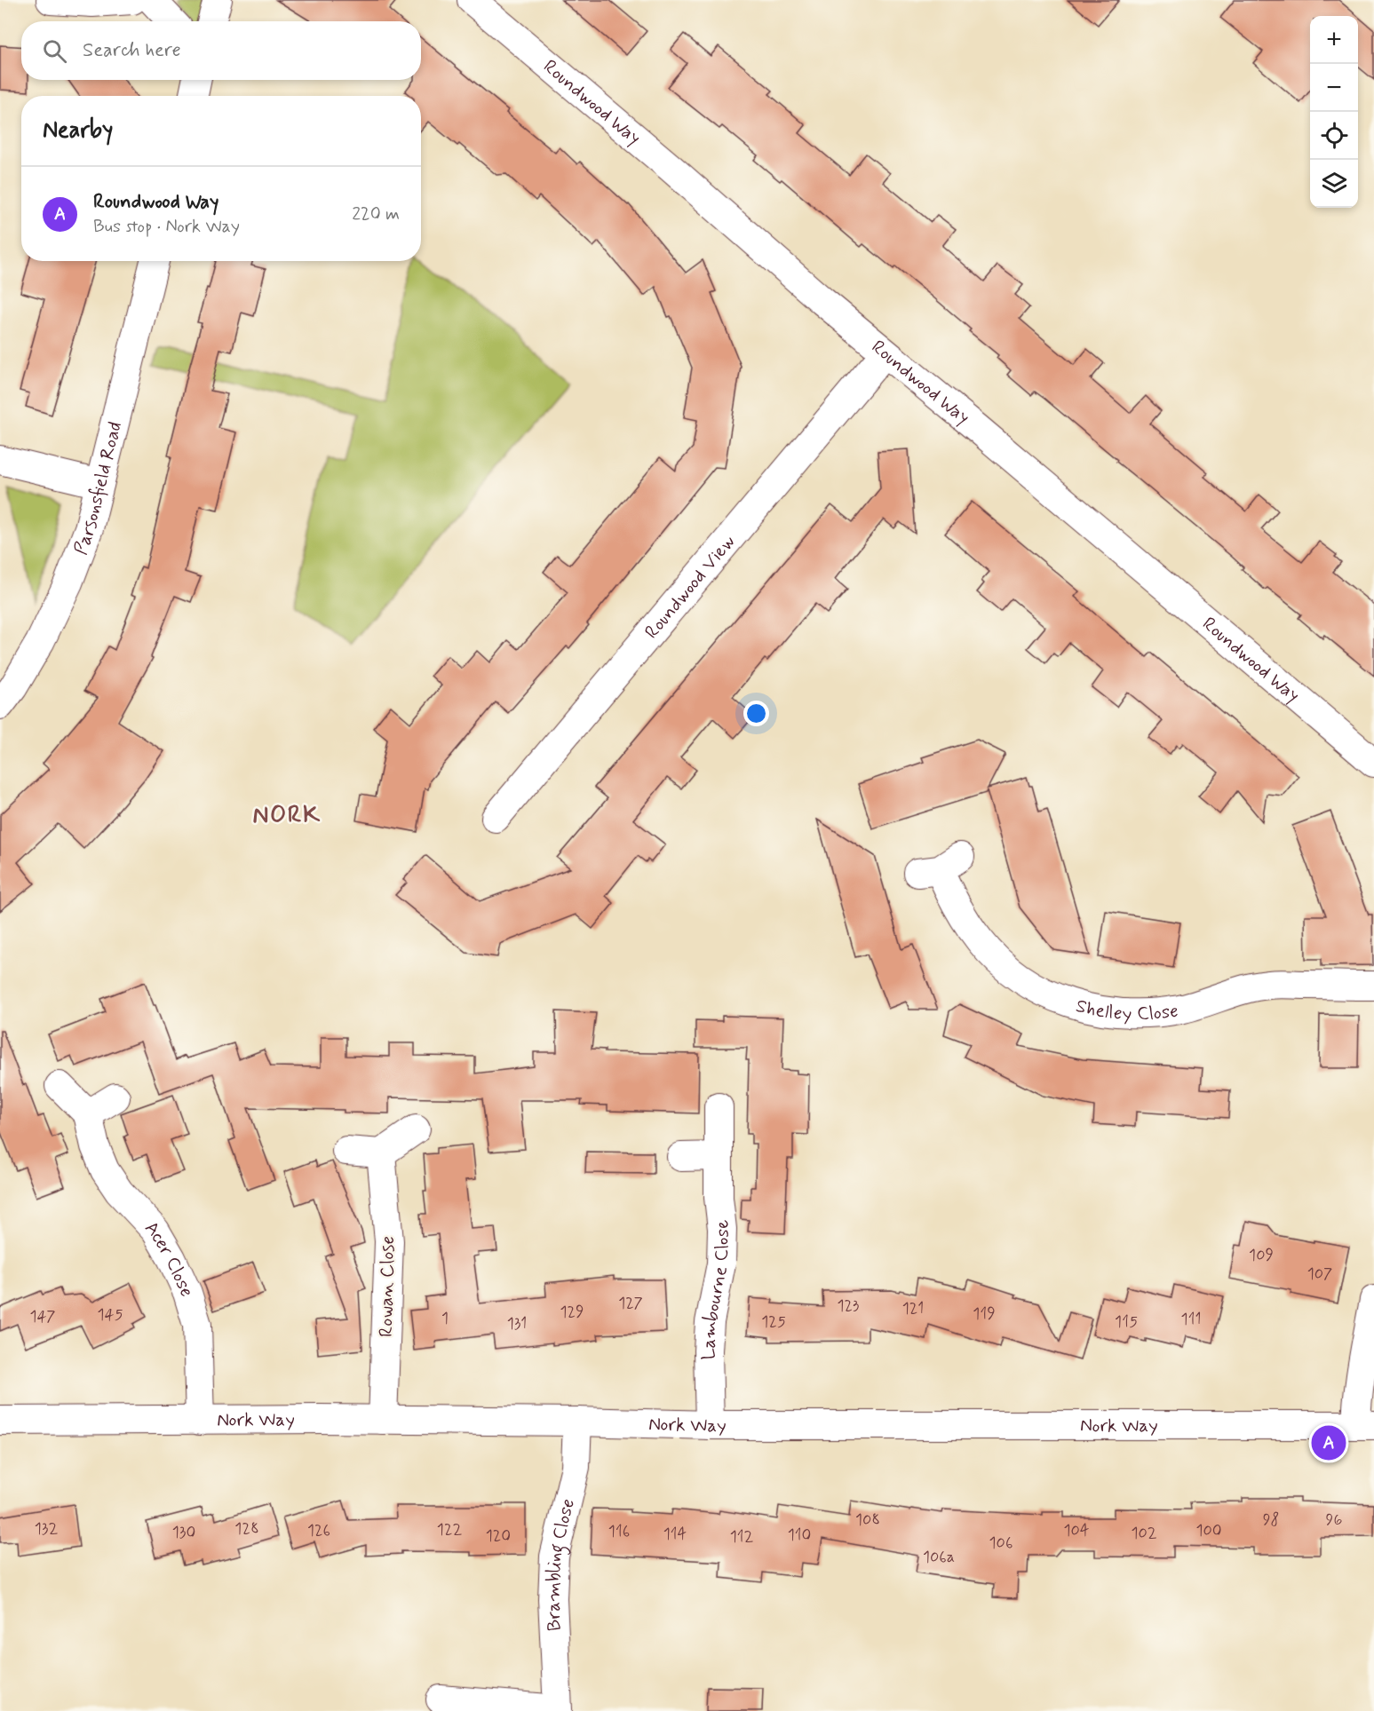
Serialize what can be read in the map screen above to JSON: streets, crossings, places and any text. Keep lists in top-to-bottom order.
{
  "streets": {
    "street": [
      "Roundwood Way",
      "Parsonsfield Road",
      "Roundwood View",
      "Shelley Close",
      "Acer Close",
      "Rowan Close",
      "Lambourne Close",
      "Nork Way",
      "Brambling Close"
    ]
  },
  "crossings": [
    ["Roundwood Way", "Roundwood View"],
    ["Acer Close", "Nork Way"],
    ["Rowan Close", "Nork Way"],
    ["Lambourne Close", "Nork Way"],
    ["Nork Way", "Brambling Close"]
  ],
  "districts": ["NORK"],
  "house_numbers": [
    "109",
    "107",
    "127",
    "123",
    "121",
    "129",
    "119",
    "145",
    "147",
    "1",
    "111",
    "125",
    "115",
    "131",
    "108",
    "98",
    "96",
    "132",
    "128",
    "122",
    "126",
    "104",
    "100",
    "116",
    "130",
    "102",
    "114",
    "110",
    "120",
    "112",
    "106",
    "106a"
  ],
  "page": {
    "map_buttons": ["+", "−"],
    "search": "Search here",
    "heading": "Nearby",
    "list": [
      {
        "mark": "A",
        "name": "Roundwood Way",
        "note": "Bus stop · Nork Way",
        "value": "220 m"
      }
    ],
    "pins": "A"
  }
}
